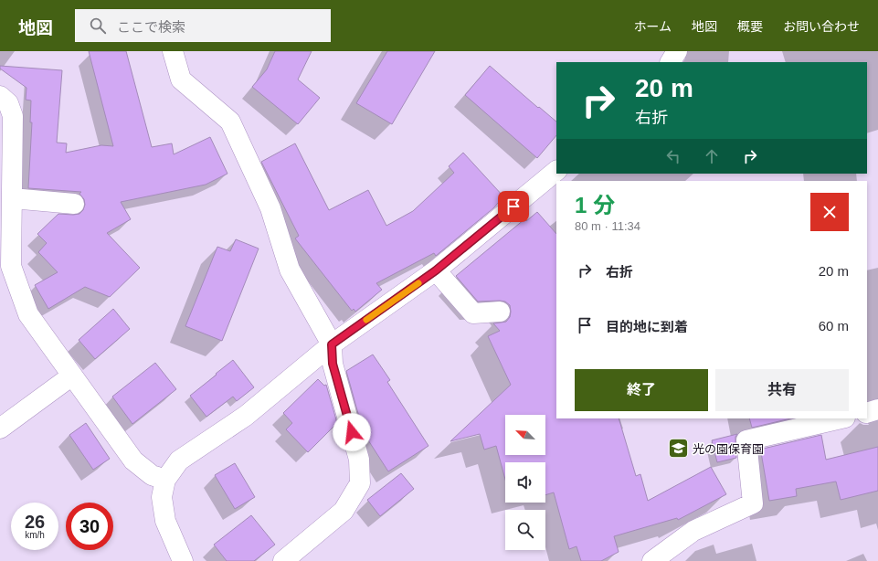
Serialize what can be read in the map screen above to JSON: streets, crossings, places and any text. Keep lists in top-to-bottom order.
{
  "places": {
    "school or university": ["光の園保育園"]
  },
  "north": "top left",
  "page": {
    "header": "地図",
    "search": "ここで検索",
    "nav": [
      "ホーム",
      "地図",
      "概要",
      "お問い合わせ"
    ],
    "turn": ["20 m", "右折"],
    "heading": ["1 分", "80 m · 11:34"],
    "list": [
      {
        "name": "右折",
        "value": "20 m"
      },
      {
        "name": "目的地に到着",
        "value": "60 m"
      }
    ],
    "buttons": ["終了", "共有"],
    "speed": "26 km/h",
    "limit": "30"
  }
}
